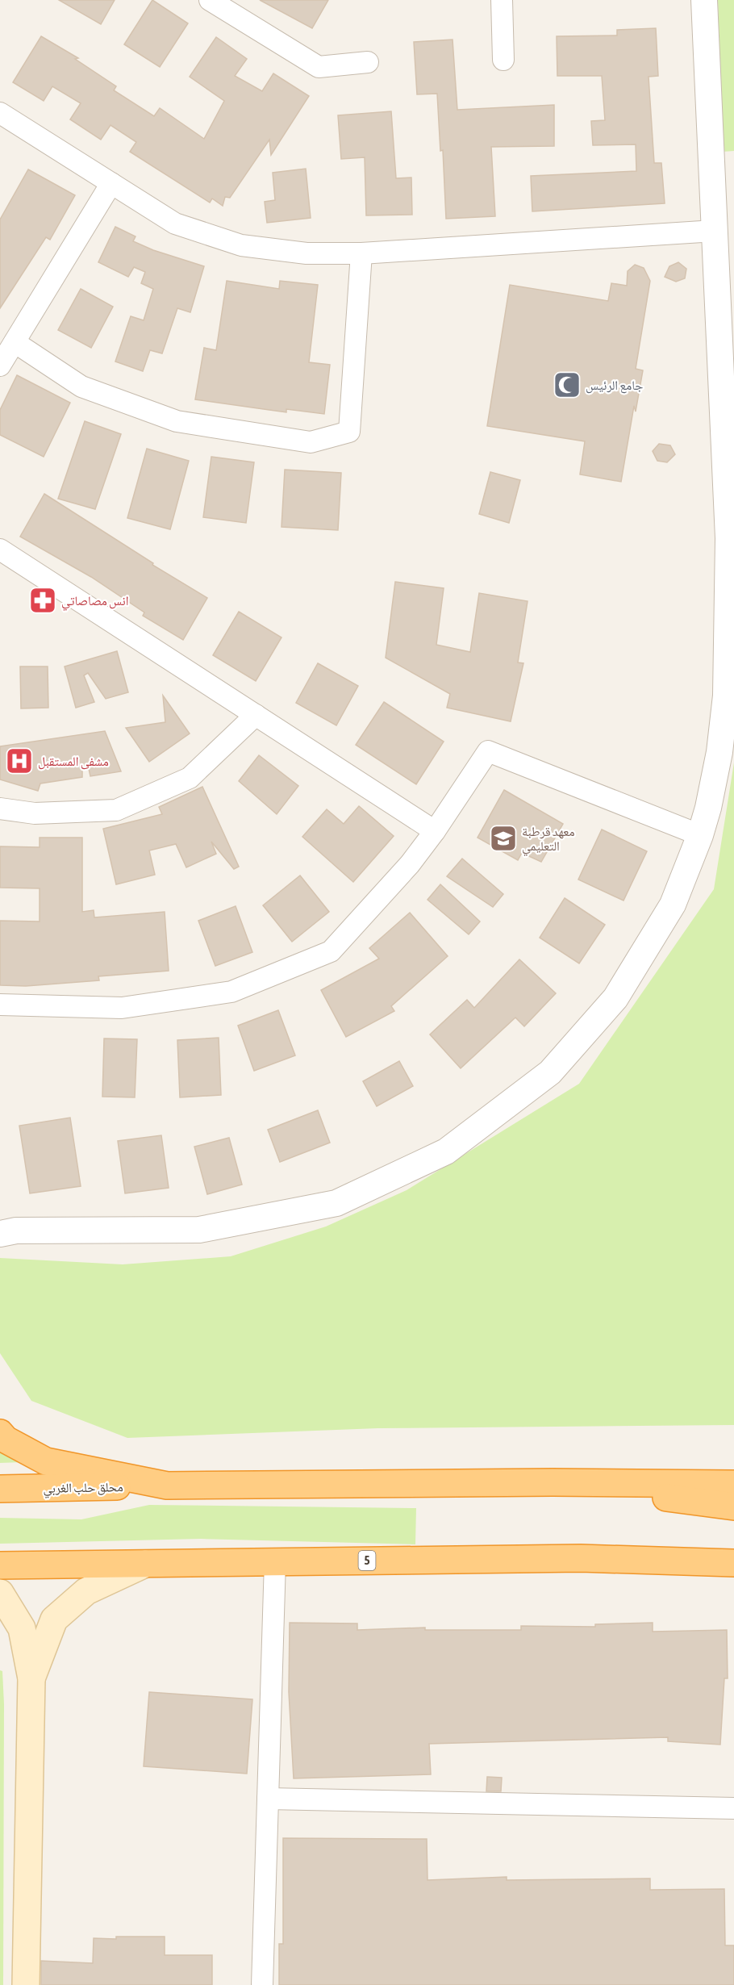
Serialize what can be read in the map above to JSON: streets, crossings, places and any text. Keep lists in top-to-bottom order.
{
  "streets": {
    "highway": ["محلق حلب الغربي", "5"]
  },
  "places": {
    "mosque": ["جامع الرئيس"],
    "pharmacy": ["انس مصاصاتي"],
    "hospital": ["مشفى المستقبل"],
    "school or university": ["معهد قرطبة التعليمي"]
  }
}
